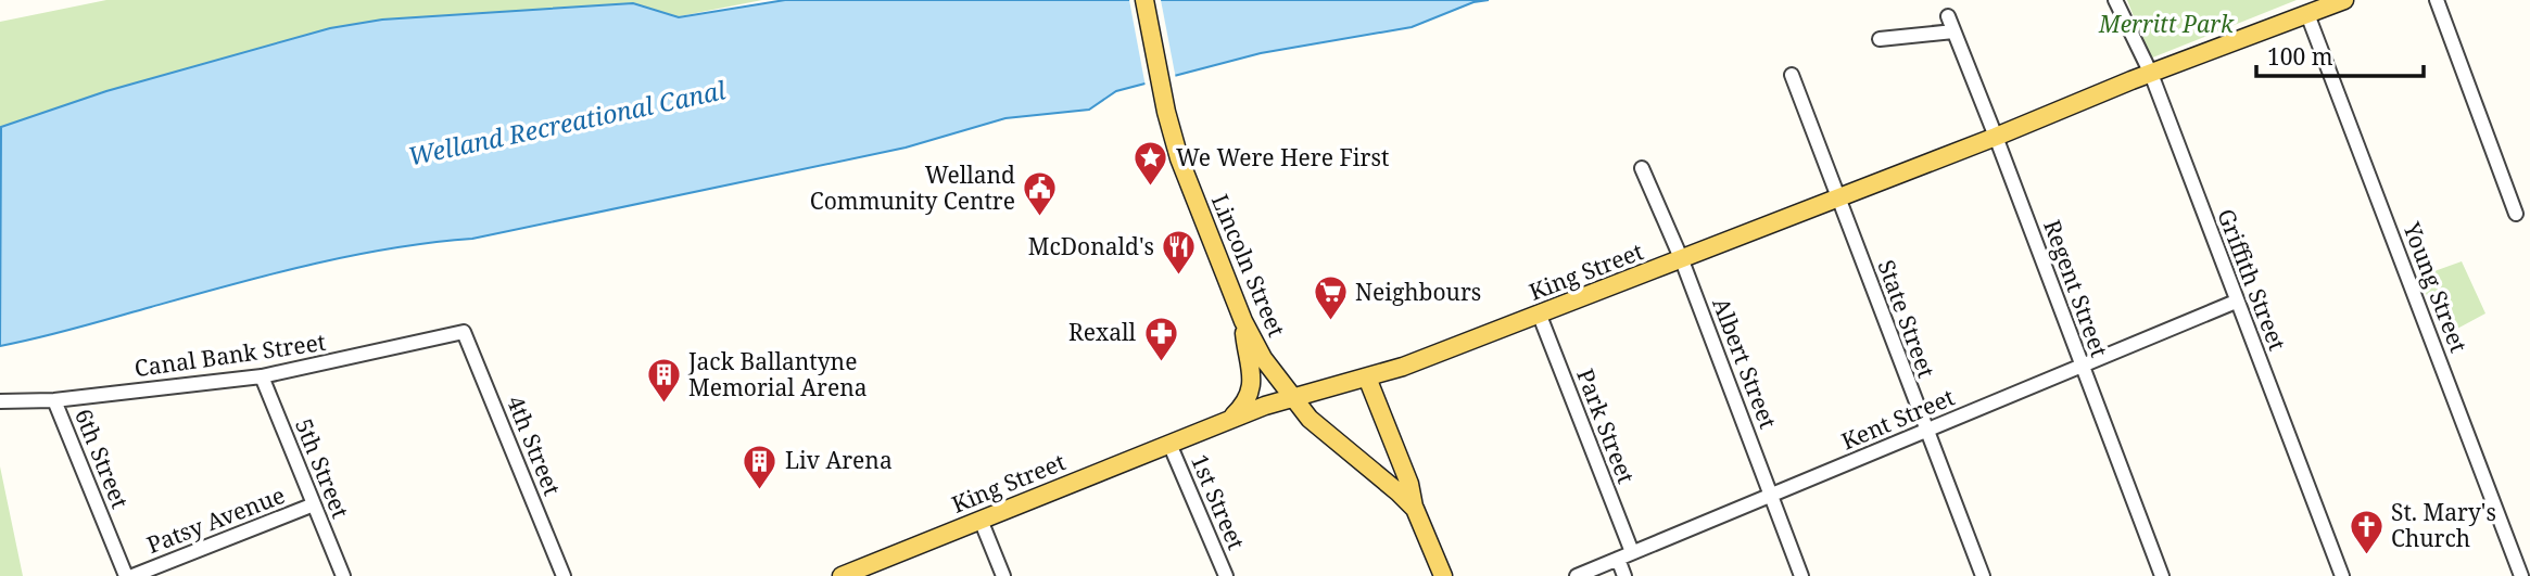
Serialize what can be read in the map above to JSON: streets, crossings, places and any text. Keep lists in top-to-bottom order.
{
  "streets": {
    "main road": ["Lincoln Street", "King Street"],
    "street": [
      "Griffith Street",
      "Young Street",
      "Regent Street",
      "State Street",
      "Canal Bank Street",
      "Albert Street",
      "Kent Street",
      "Park Street",
      "4th Street",
      "6th Street",
      "5th Street",
      "1st Street",
      "Patsy Avenue"
    ]
  },
  "crossings": [
    ["Lincoln Street", "King Street"],
    ["King Street", "Griffith Street"],
    ["King Street", "Young Street"],
    ["King Street", "Regent Street"],
    ["King Street", "State Street"],
    ["King Street", "Albert Street"],
    ["King Street", "Park Street"],
    ["King Street", "1st Street"],
    ["Griffith Street", "Kent Street"],
    ["Regent Street", "Kent Street"],
    ["State Street", "Kent Street"],
    ["Canal Bank Street", "4th Street"],
    ["Canal Bank Street", "6th Street"],
    ["Canal Bank Street", "5th Street"],
    ["Albert Street", "Kent Street"],
    ["Kent Street", "Park Street"],
    ["5th Street", "Patsy Avenue"]
  ],
  "water": ["Welland Recreational Canal"],
  "parks": ["Merritt Park"],
  "places": {
    "place": ["We Were Here First"],
    "public building": ["Welland Community Centre"],
    "restaurant": ["McDonald's"],
    "supermarket": ["Neighbours"],
    "pharmacy": ["Rexall"],
    "building": ["Jack Ballantyne Memorial Arena", "Liv Arena"],
    "church": ["St. Mary's Church"]
  },
  "scale_bar": "100 m"
}
